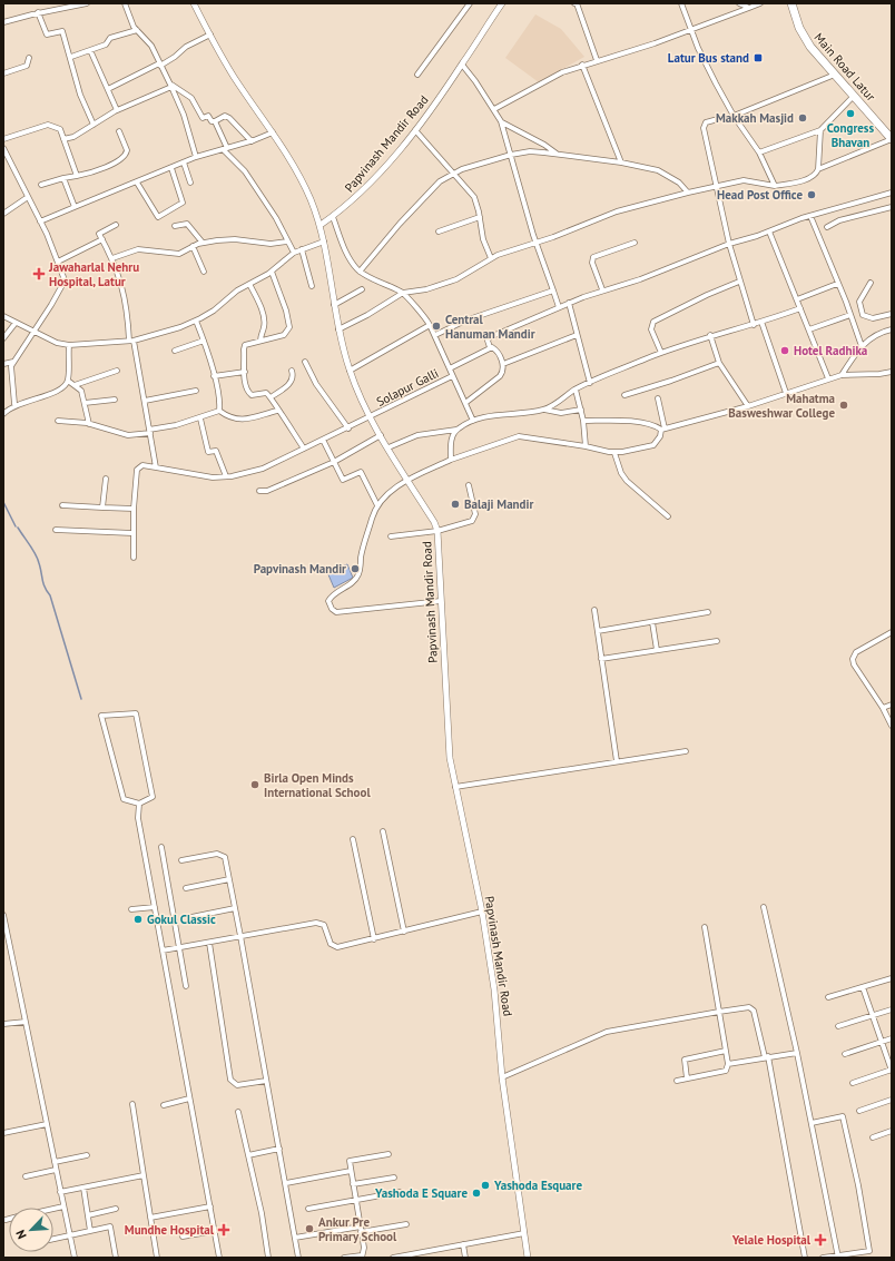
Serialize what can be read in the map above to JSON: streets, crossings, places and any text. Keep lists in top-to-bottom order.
{
  "streets": {
    "main road": ["Main Road Latur"],
    "street": ["Papvinash Mandir Road", "Solapur Galli"]
  },
  "crossings": [
    ["Papvinash Mandir Road", "Solapur Galli"]
  ],
  "places": {
    "transit": ["Latur Bus stand"],
    "other": [
      "Congress Bhavan",
      "Makkah Masjid",
      "Head Post Office",
      "Central Hanuman Mandir",
      "Hotel Radhika",
      "Mahatma Basweshwar College",
      "Balaji Mandir",
      "Papvinash Mandir",
      "Birla Open Minds International School",
      "Gokul Classic",
      "Yashoda Esquare",
      "Yashoda E Square",
      "Ankur Pre Primary School"
    ],
    "health": ["Jawaharlal Nehru Hospital, Latur", "Mundhe Hospital", "Yelale Hospital"]
  },
  "north": "bottom left"
}
